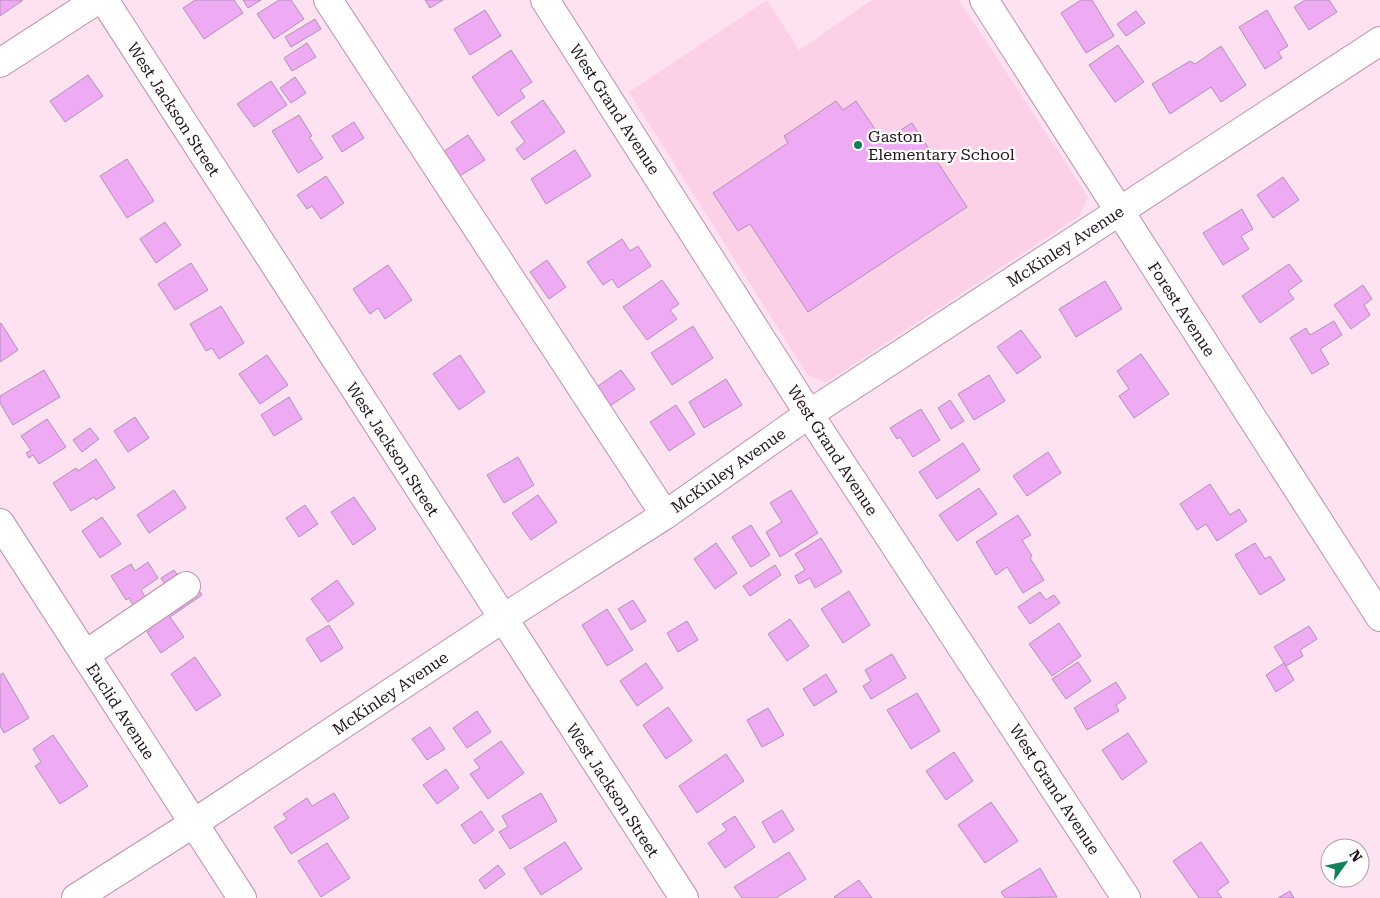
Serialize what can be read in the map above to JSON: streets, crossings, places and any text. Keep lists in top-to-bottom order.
{
  "streets": {
    "street": [
      "West Jackson Street",
      "West Grand Avenue",
      "McKinley Avenue",
      "Forest Avenue",
      "Euclid Avenue"
    ]
  },
  "crossings": [
    ["West Jackson Street", "McKinley Avenue"],
    ["West Grand Avenue", "McKinley Avenue"],
    ["McKinley Avenue", "Forest Avenue"],
    ["McKinley Avenue", "Euclid Avenue"]
  ],
  "places": ["Gaston Elementary School"],
  "north": "top right"
}
